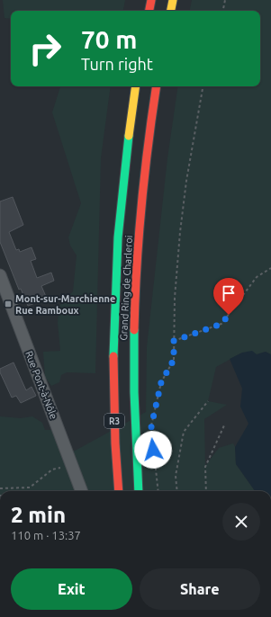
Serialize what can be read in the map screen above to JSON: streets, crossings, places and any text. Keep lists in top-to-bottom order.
{
  "streets": {
    "highway": ["Grand Ring de Charleroi", "R3"],
    "street": ["Rue Pont-à-Nôle"]
  },
  "places": {
    "transit": ["Mont-sur-Marchienne Rue Ramboux"]
  },
  "page": {
    "turn": ["70 m", "Turn right"],
    "heading": ["2 min", "110 m · 13:37"],
    "buttons": ["Exit", "Share"]
  }
}
